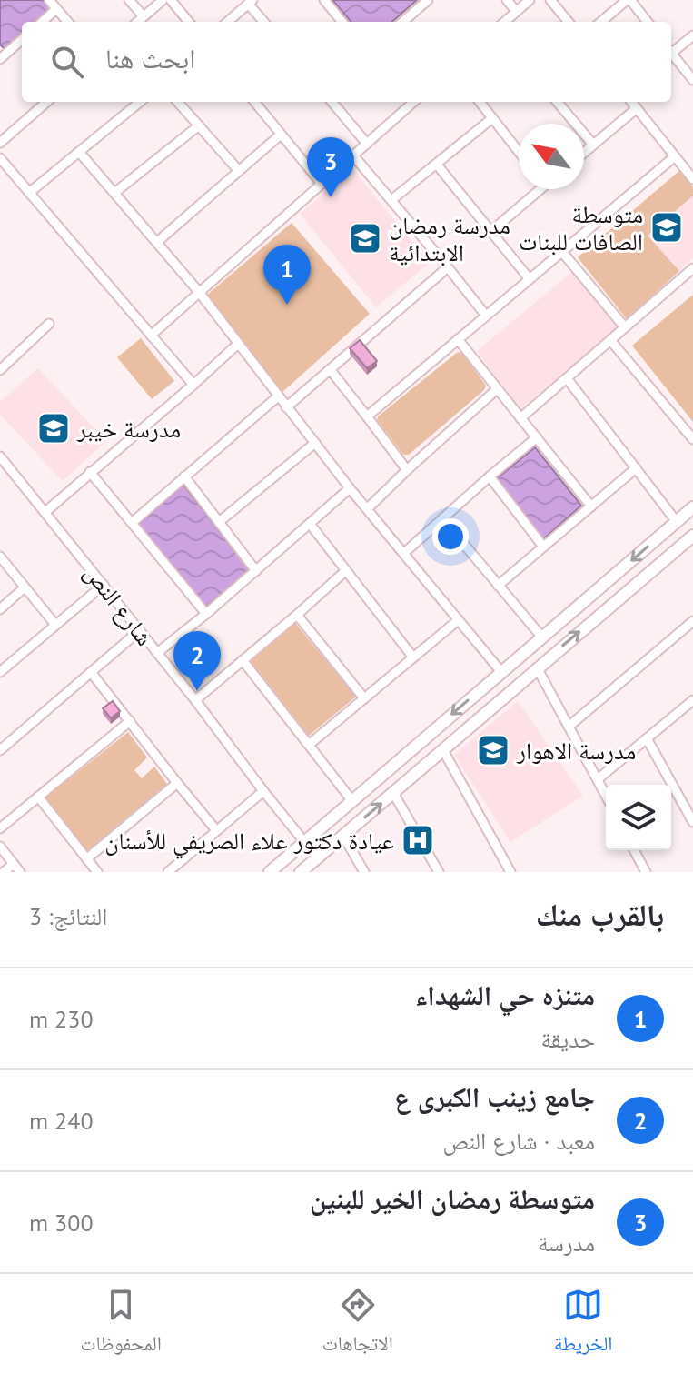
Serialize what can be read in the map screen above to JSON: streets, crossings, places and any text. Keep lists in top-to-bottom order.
{
  "streets": {
    "street": ["شارع النص"]
  },
  "places": {
    "school or university": [
      "متوسطة الصافات للبنات",
      "مدرسة رمضان الابتدائية",
      "مدرسة خيبر",
      "مدرسة الاهوار"
    ],
    "hospital": ["عيادة دكتور علاء الصريفي للأسنان"]
  },
  "north": "top left",
  "page": {
    "search": "ابحث هنا",
    "pins": ["3", "1", "2"],
    "heading": ["بالقرب منك", "النتائج: 3"],
    "list": [
      {
        "mark": "1",
        "name": "متنزه حي الشهداء",
        "note": "حديقة",
        "value": "230 m"
      },
      {
        "mark": "2",
        "name": "جامع زينب الكبرى ع",
        "note": "معبد · شارع النص",
        "value": "240 m"
      },
      {
        "mark": "3",
        "name": "متوسطة رمضان الخير للبنين",
        "note": "مدرسة",
        "value": "300 m"
      }
    ],
    "nav": ["الخريطة", "الاتجاهات", "المحفوظات"]
  }
}
